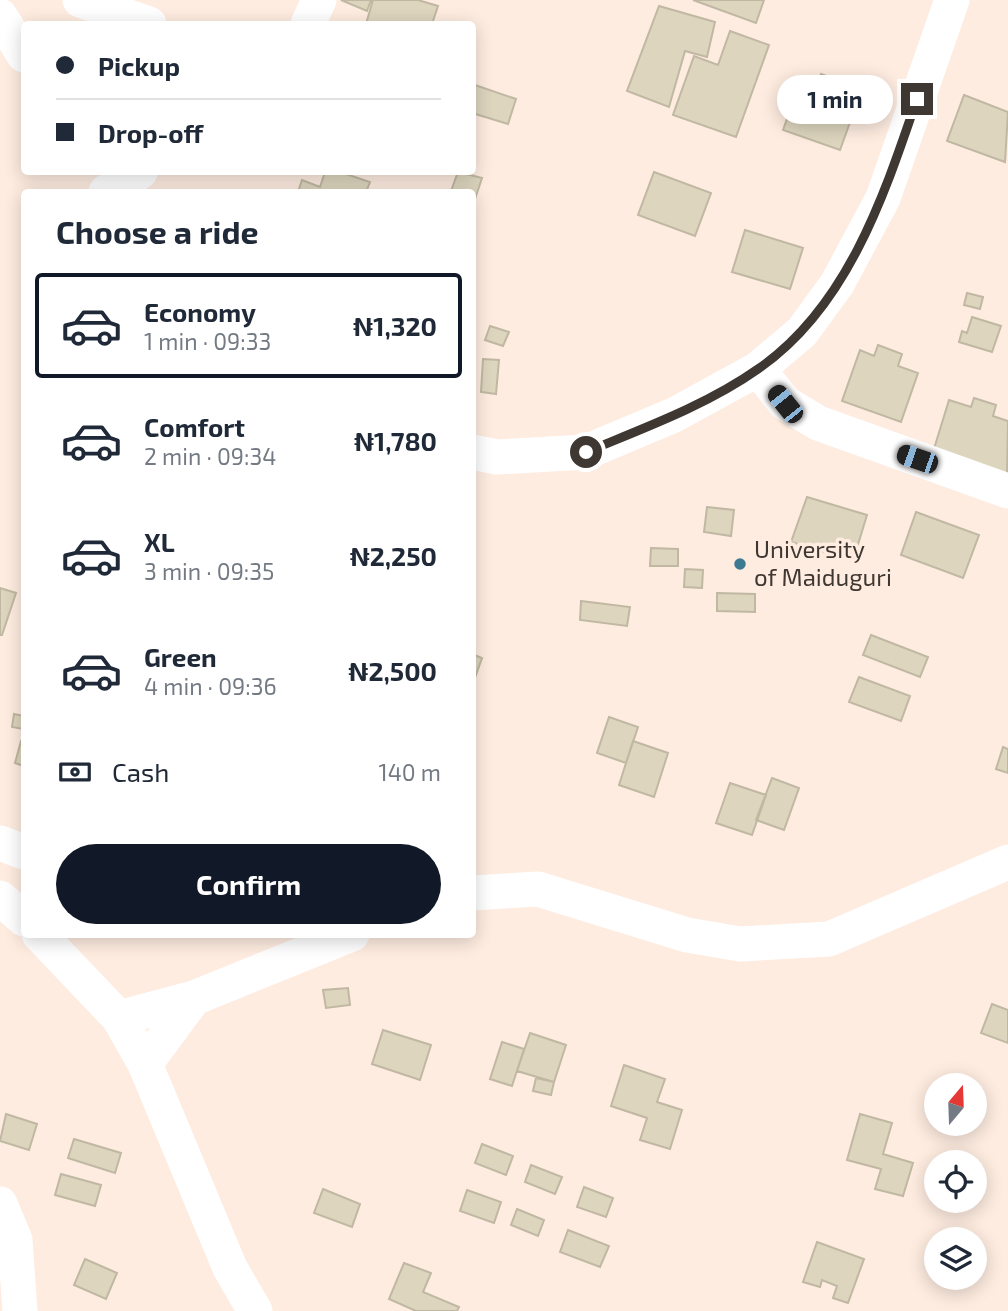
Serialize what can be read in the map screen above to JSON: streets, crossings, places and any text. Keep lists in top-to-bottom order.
{
  "places": ["University of Maiduguri"],
  "north": "top",
  "page": {
    "banner": ["Pickup", "Drop-off"],
    "bubble": "1 min",
    "heading": "Choose a ride",
    "list": [
      {
        "name": "Economy",
        "note": "1 min · 09:33",
        "value": "₦1,320"
      },
      {
        "name": "Comfort",
        "note": "2 min · 09:34",
        "value": "₦1,780"
      },
      {
        "name": "XL",
        "note": "3 min · 09:35",
        "value": "₦2,250"
      },
      {
        "name": "Green",
        "note": "4 min · 09:36",
        "value": "₦2,500"
      }
    ],
    "pay": ["Cash", "140 m"],
    "buttons": "Confirm"
  }
}
